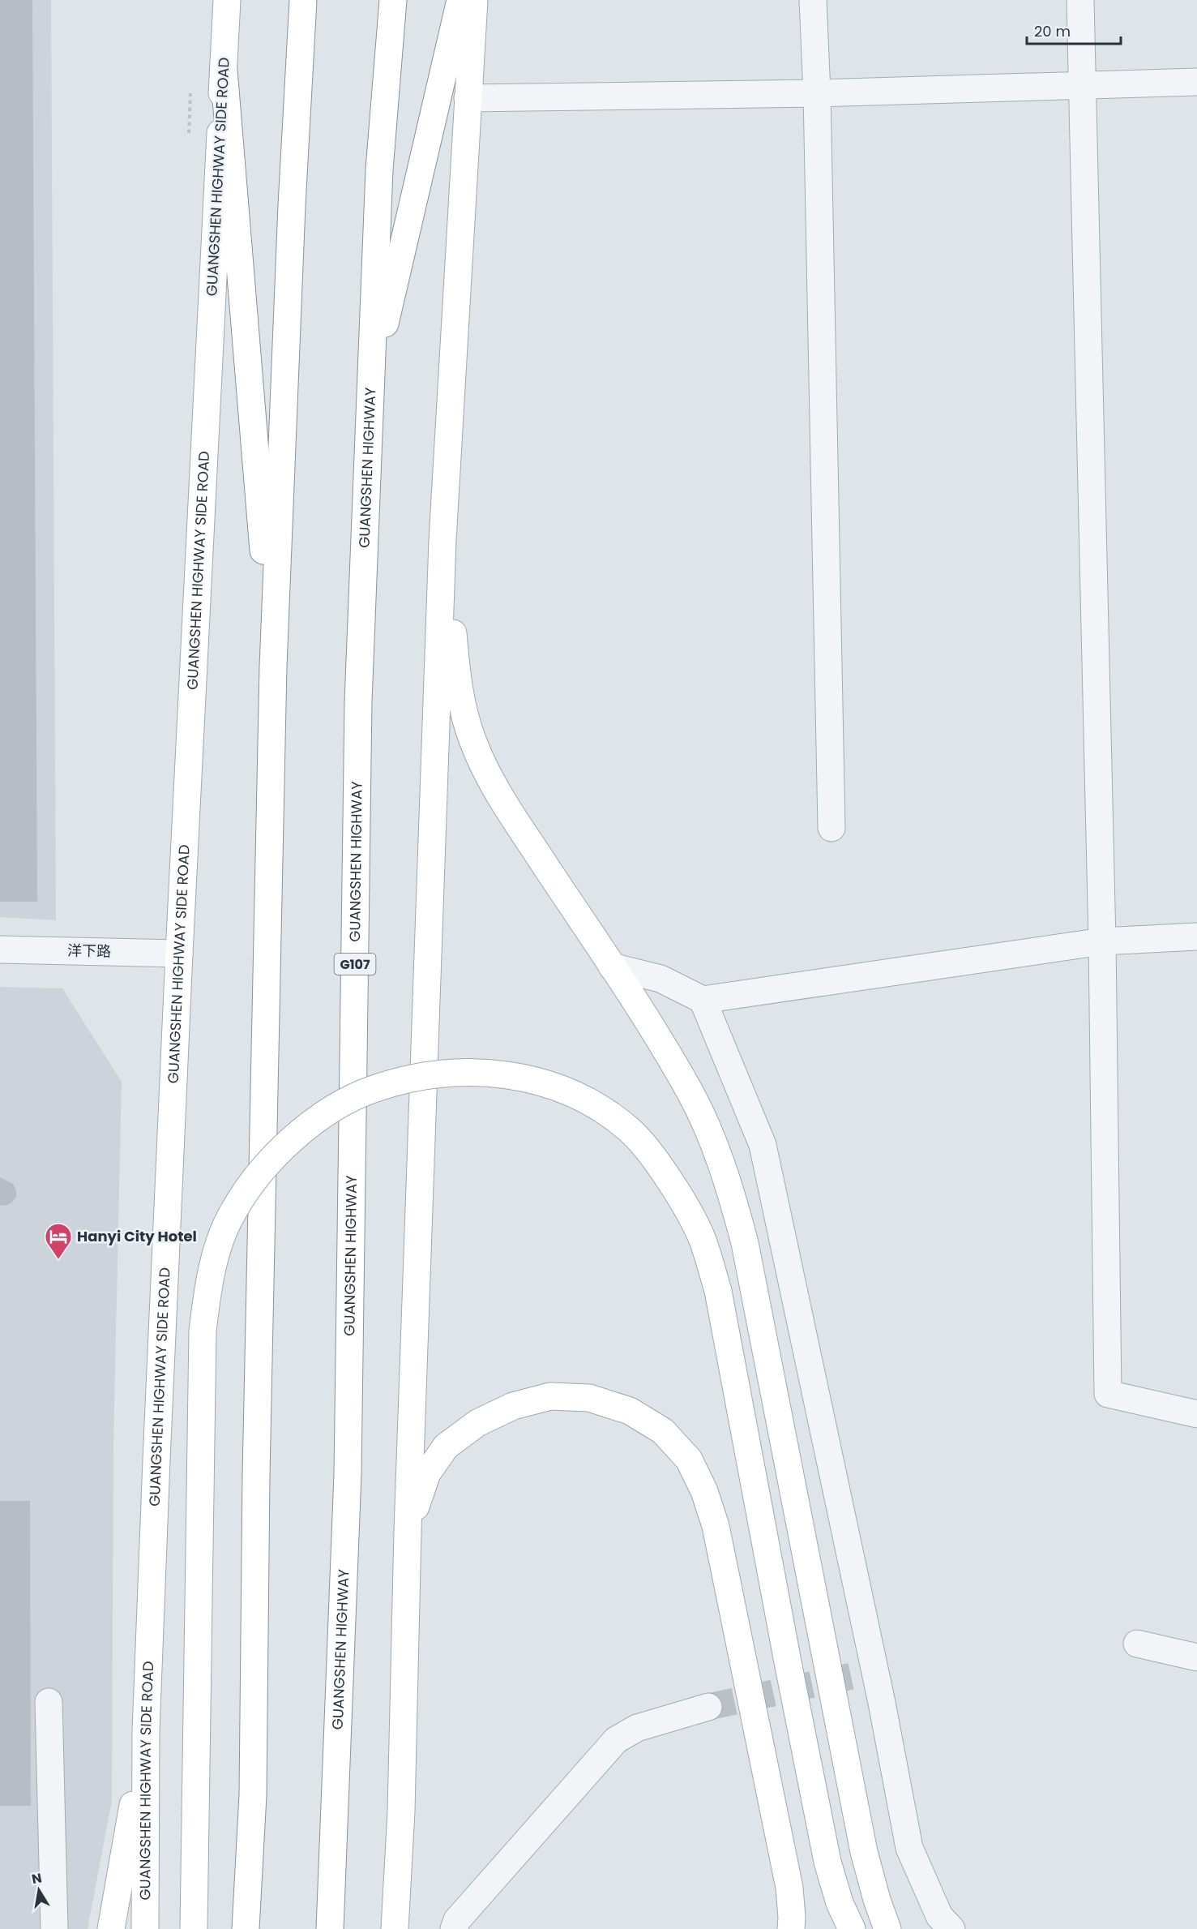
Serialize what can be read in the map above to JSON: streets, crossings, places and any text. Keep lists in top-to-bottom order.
{
  "streets": {
    "main road": ["GUANGSHEN HIGHWAY SIDE ROAD", "GUANGSHEN HIGHWAY", "G107"],
    "street": ["洋下路"]
  },
  "crossings": [
    ["GUANGSHEN HIGHWAY SIDE ROAD", "洋下路"]
  ],
  "places": {
    "hotel": ["Hanyi City Hotel"]
  },
  "scale_bar": "20 m",
  "north": "top"
}
